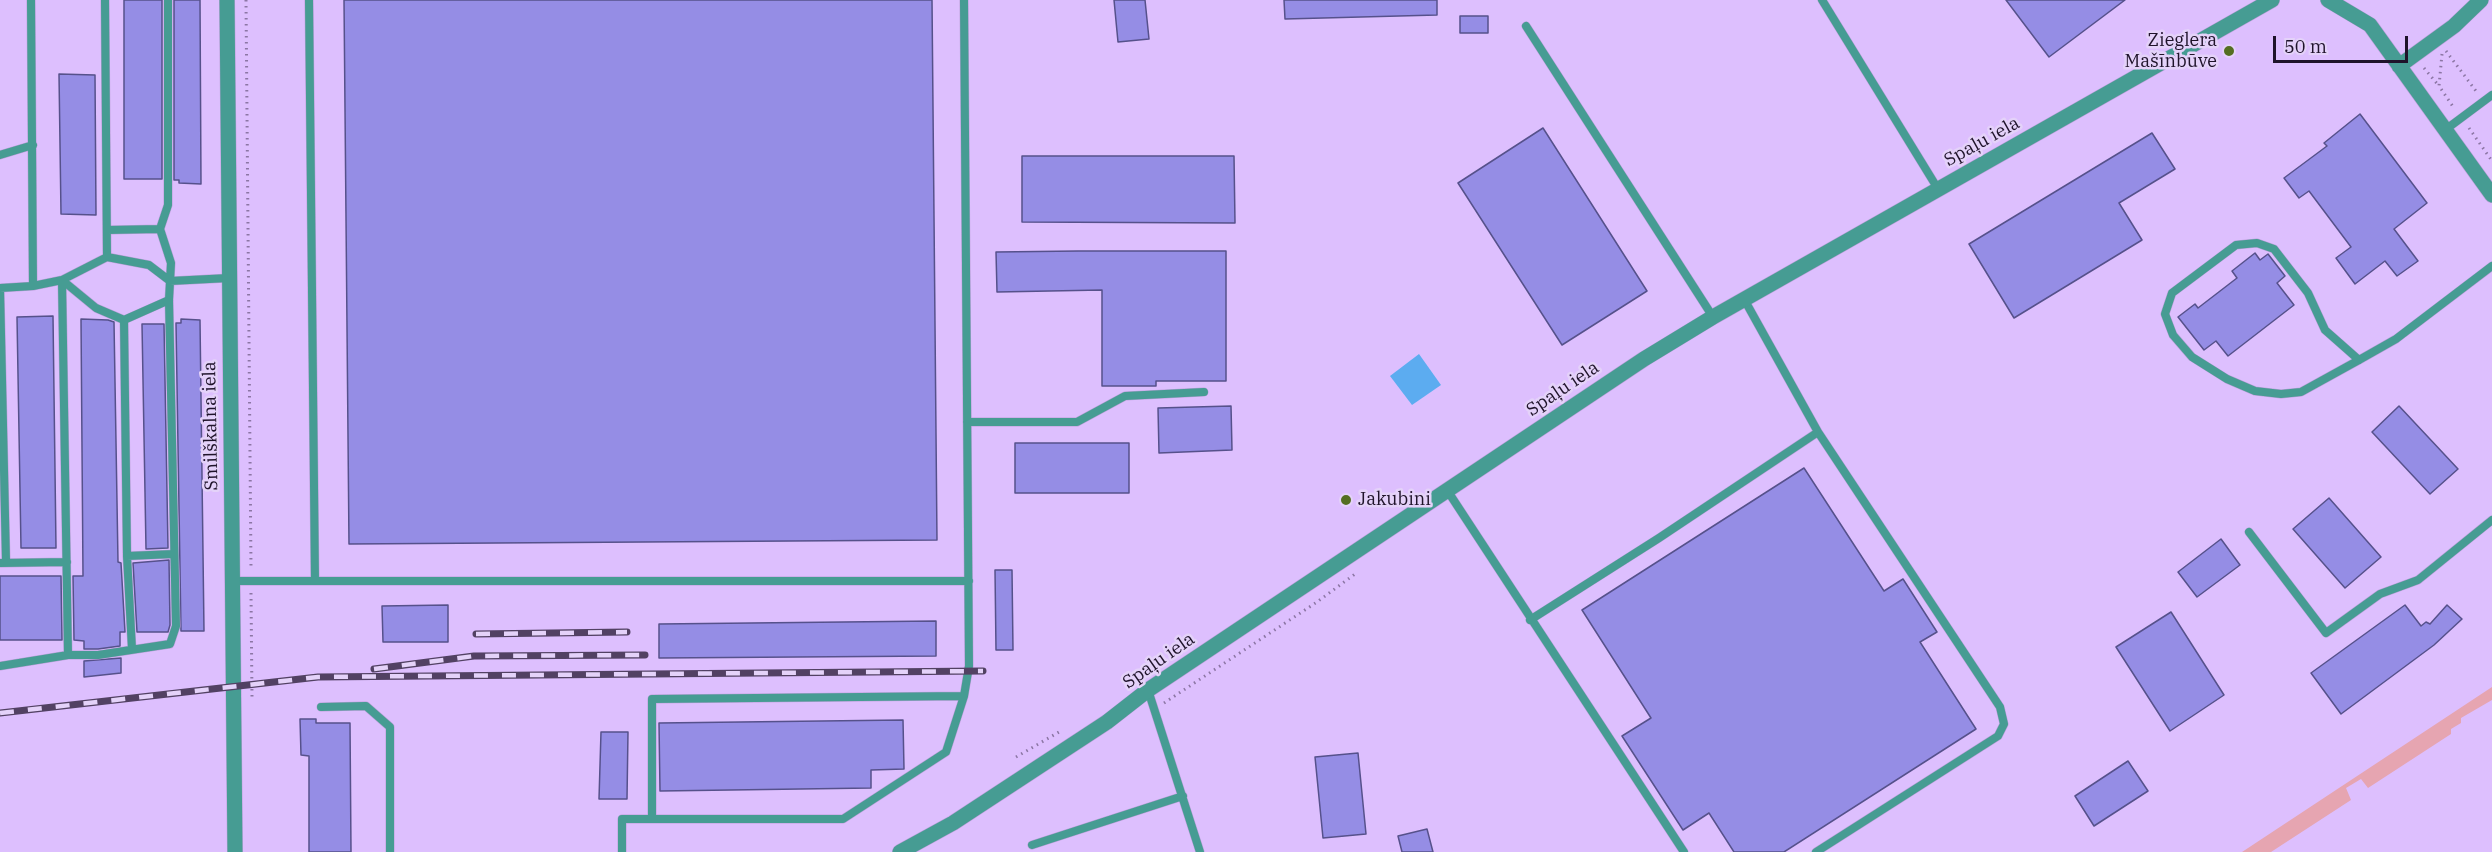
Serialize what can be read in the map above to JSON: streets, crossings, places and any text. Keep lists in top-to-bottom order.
{
  "streets": {
    "street": ["Spaļu iela", "Smilškalna iela"]
  },
  "places": ["Zieglera Mašīnbūve", "Jakubini"],
  "scale_bar": "50 m"
}
